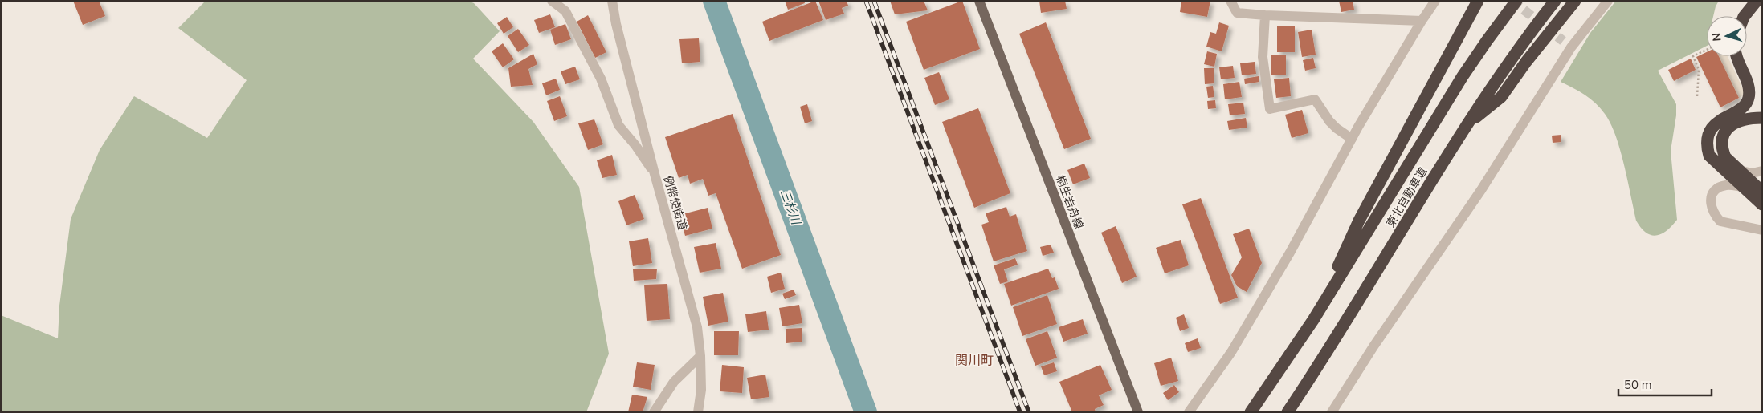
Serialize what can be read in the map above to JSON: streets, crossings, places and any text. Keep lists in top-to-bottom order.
{
  "streets": {
    "highway": ["東北自動車道"],
    "main road": ["桐生岩舟線"],
    "street": ["例幣使街道"]
  },
  "districts": ["関川町"],
  "water": ["三杉川"],
  "scale_bar": "50 m",
  "north": "left"
}
